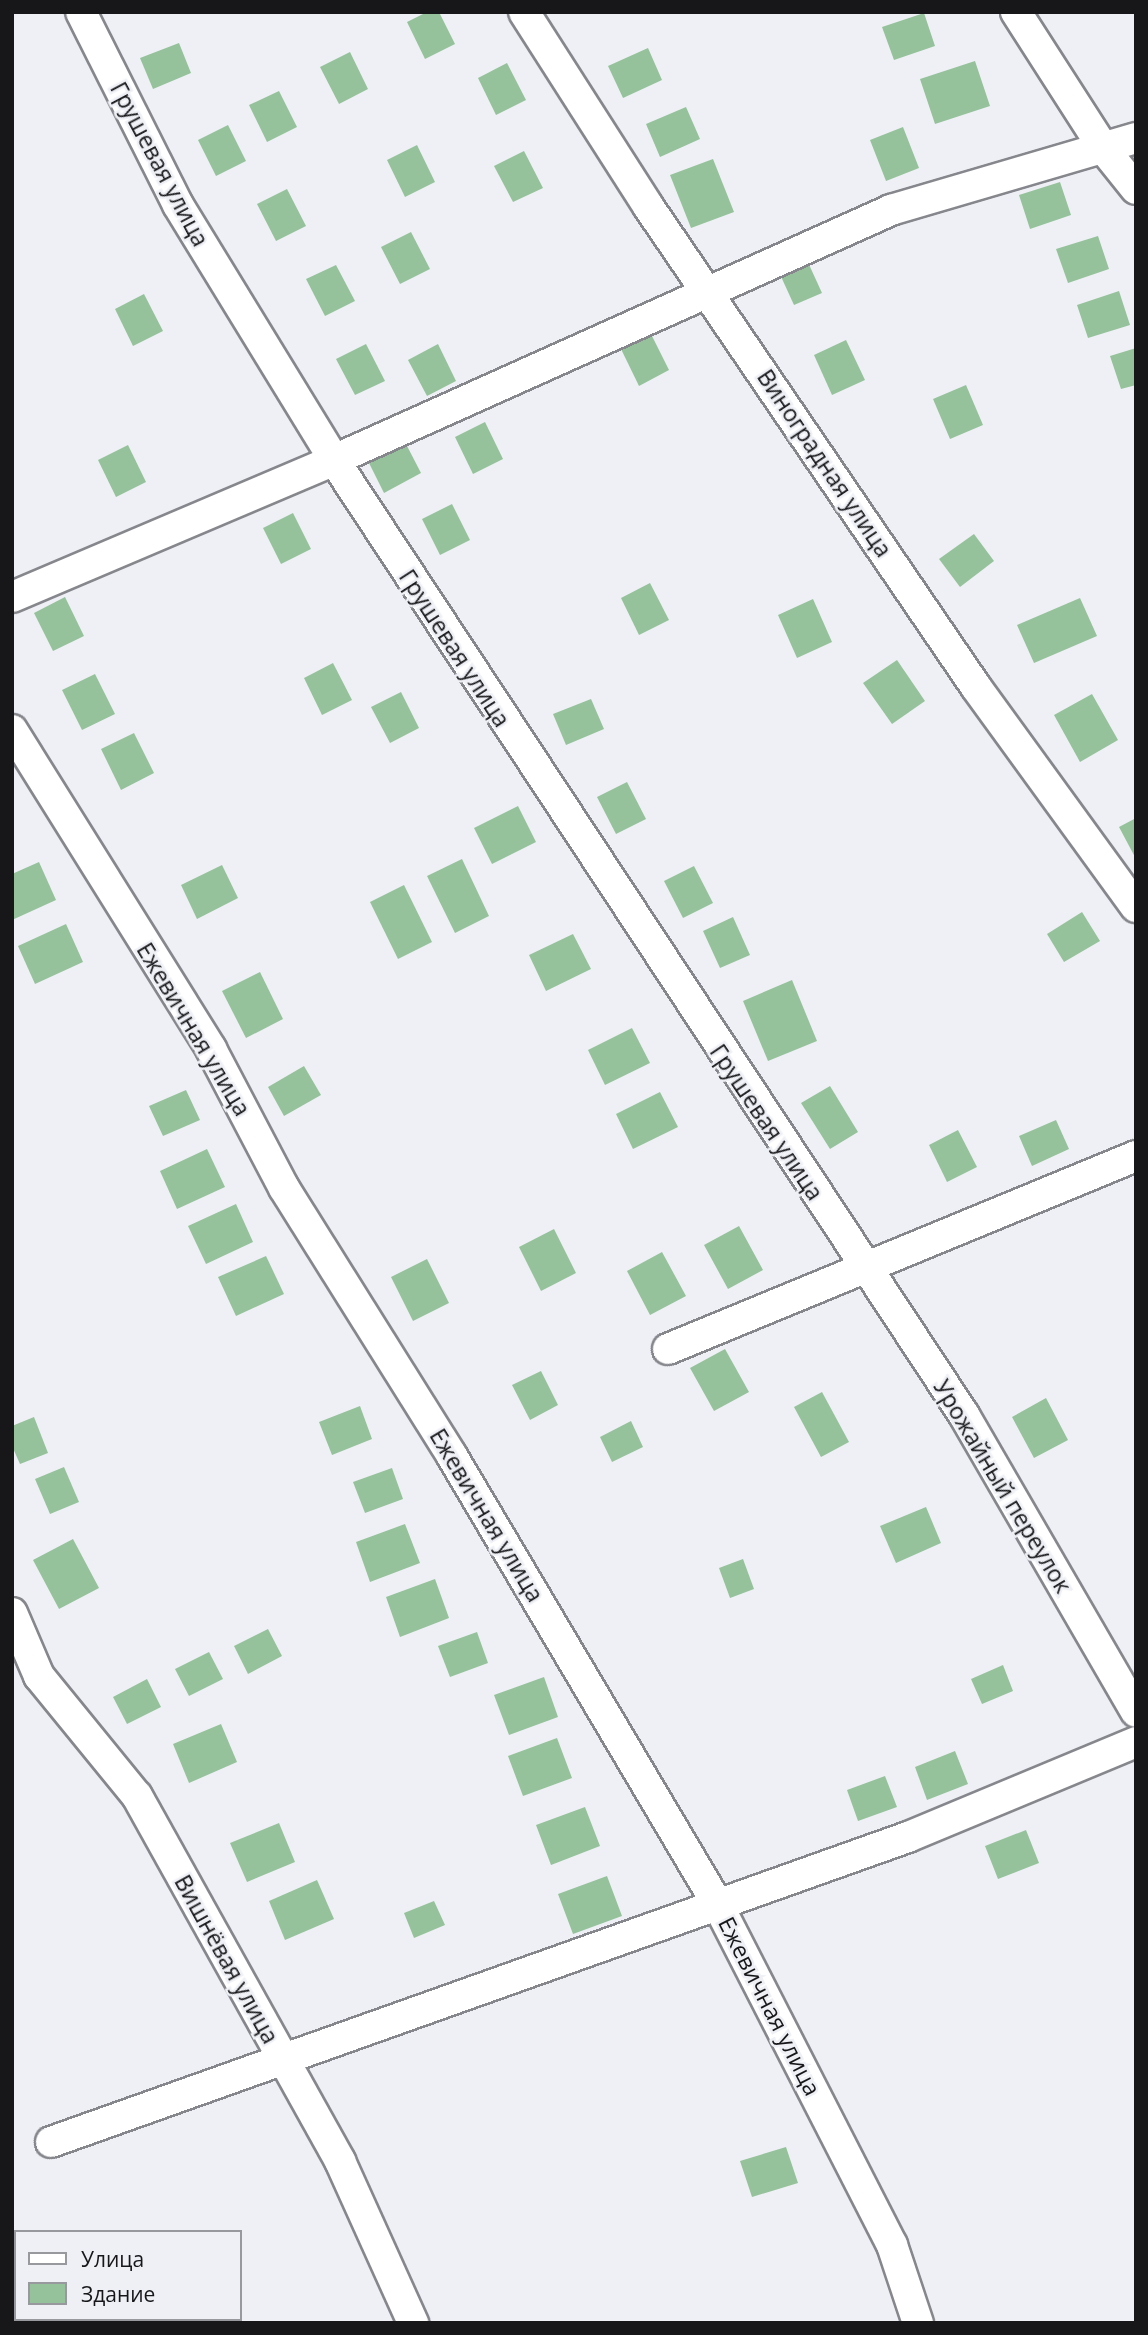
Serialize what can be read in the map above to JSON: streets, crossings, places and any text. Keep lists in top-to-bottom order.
{
  "streets": {
    "street": [
      "Грушевая улица",
      "Виноградная улица",
      "Ежевичная улица",
      "Урожайный переулок",
      "Вишнёвая улица"
    ]
  },
  "crossings": [
    ["Грушевая улица", "Урожайный переулок"]
  ],
  "legend": ["Улица", "Здание"]
}
